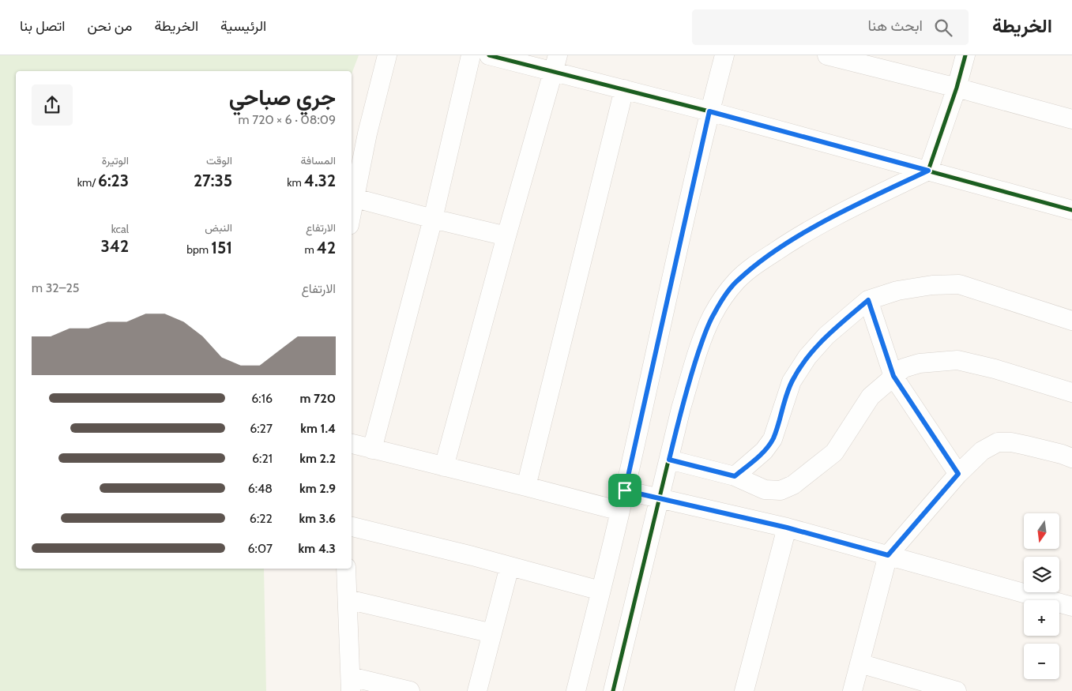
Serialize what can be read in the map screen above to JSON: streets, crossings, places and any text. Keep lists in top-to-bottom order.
{
  "north": "bottom",
  "page": {
    "header": "الخريطة",
    "search": "ابحث هنا",
    "nav": [
      "الرئيسية",
      "الخريطة",
      "من نحن",
      "اتصل بنا"
    ],
    "heading": ["جري صباحي", "08:09 · 6 × 720 m"],
    "stats": [
      ["المسافة", "4.32 km"],
      ["الوقت", "27:35"],
      ["الوتيرة", "6:23 /km"],
      ["الارتفاع", "42 m"],
      ["النبض", "151 bpm"],
      ["kcal", "342"]
    ],
    "chart": ["الارتفاع", "25–32 m"],
    "list": [
      {
        "name": "720 m",
        "note": "6:16"
      },
      {
        "name": "1.4 km",
        "note": "6:27"
      },
      {
        "name": "2.2 km",
        "note": "6:21"
      },
      {
        "name": "2.9 km",
        "note": "6:48"
      },
      {
        "name": "3.6 km",
        "note": "6:22"
      },
      {
        "name": "4.3 km",
        "note": "6:07"
      }
    ],
    "map_buttons": ["+", "−"]
  }
}
